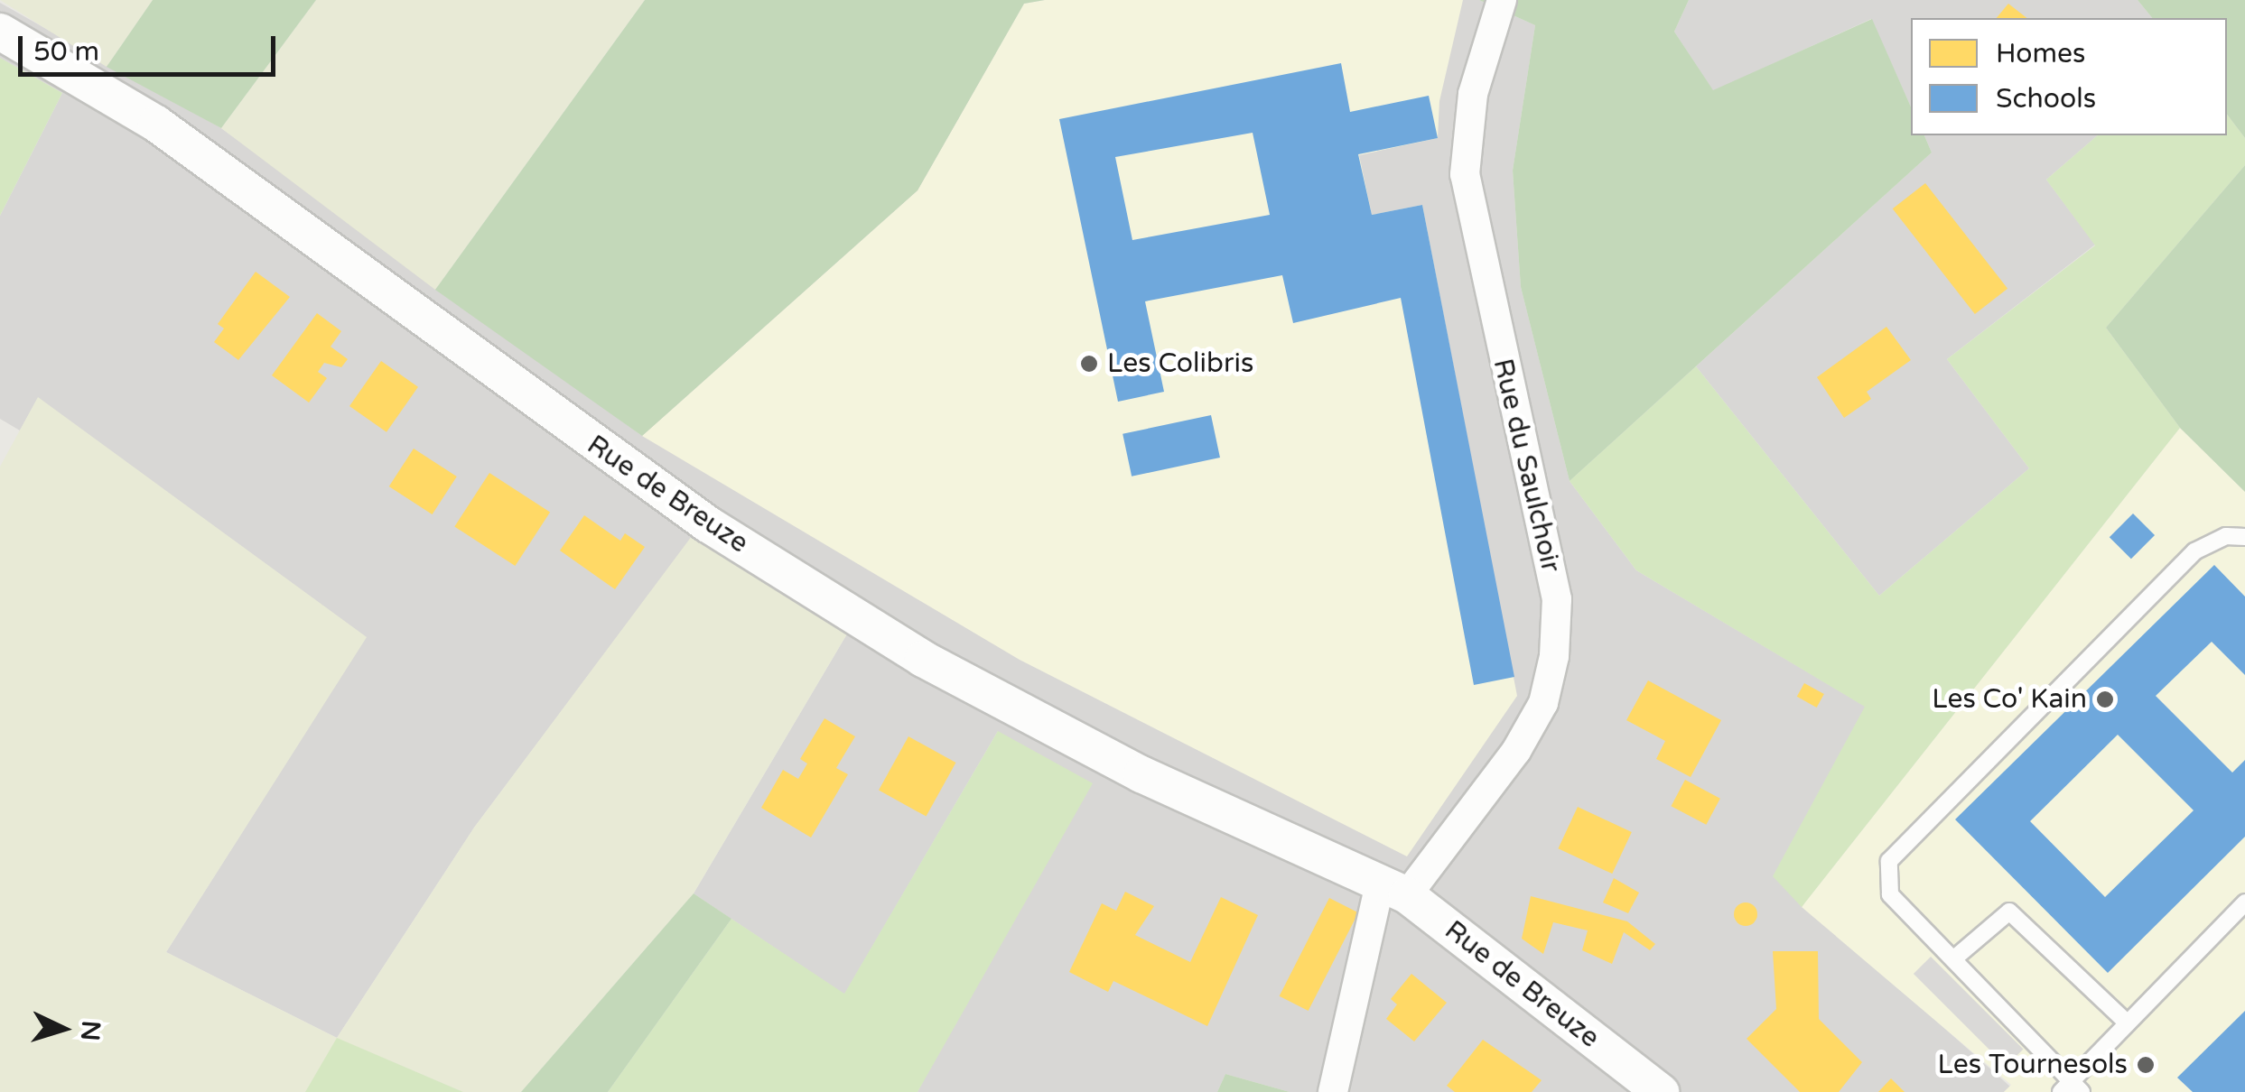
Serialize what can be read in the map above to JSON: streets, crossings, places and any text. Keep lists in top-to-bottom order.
{
  "streets": {
    "street": ["Rue du Saulchoir", "Rue de Breuze"]
  },
  "crossings": [
    ["Rue du Saulchoir", "Rue de Breuze"]
  ],
  "places": ["Les Colibris", "Les Co' Kain", "Les Tournesols"],
  "legend": ["Homes", "Schools"],
  "scale_bar": "50 m",
  "north": "right"
}
